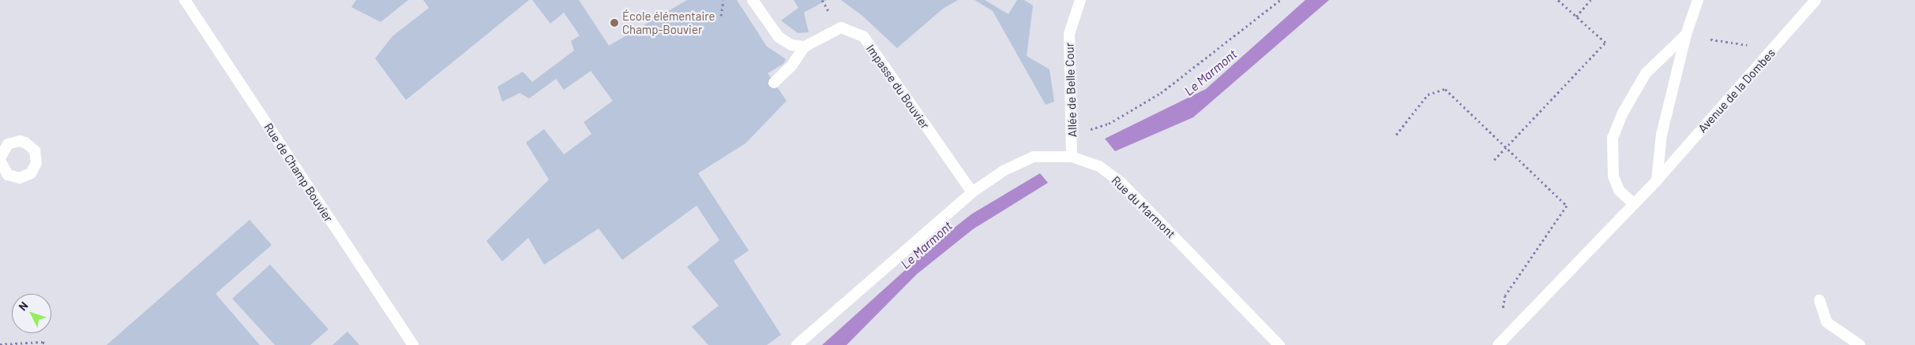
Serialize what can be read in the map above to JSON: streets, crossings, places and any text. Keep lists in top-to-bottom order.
{
  "streets": {
    "street": [
      "Impasse du Bouvier",
      "Allée de Belle Cour",
      "Avenue de la Dombes",
      "Rue de Champ Bouvier",
      "Rue du Marmont"
    ]
  },
  "crossings": [
    ["Impasse du Bouvier", "Rue du Marmont"],
    ["Allée de Belle Cour", "Rue du Marmont"]
  ],
  "water": ["Le Marmont"],
  "places": ["École élémentaire Champ-Bouvier"],
  "north": "top left"
}
